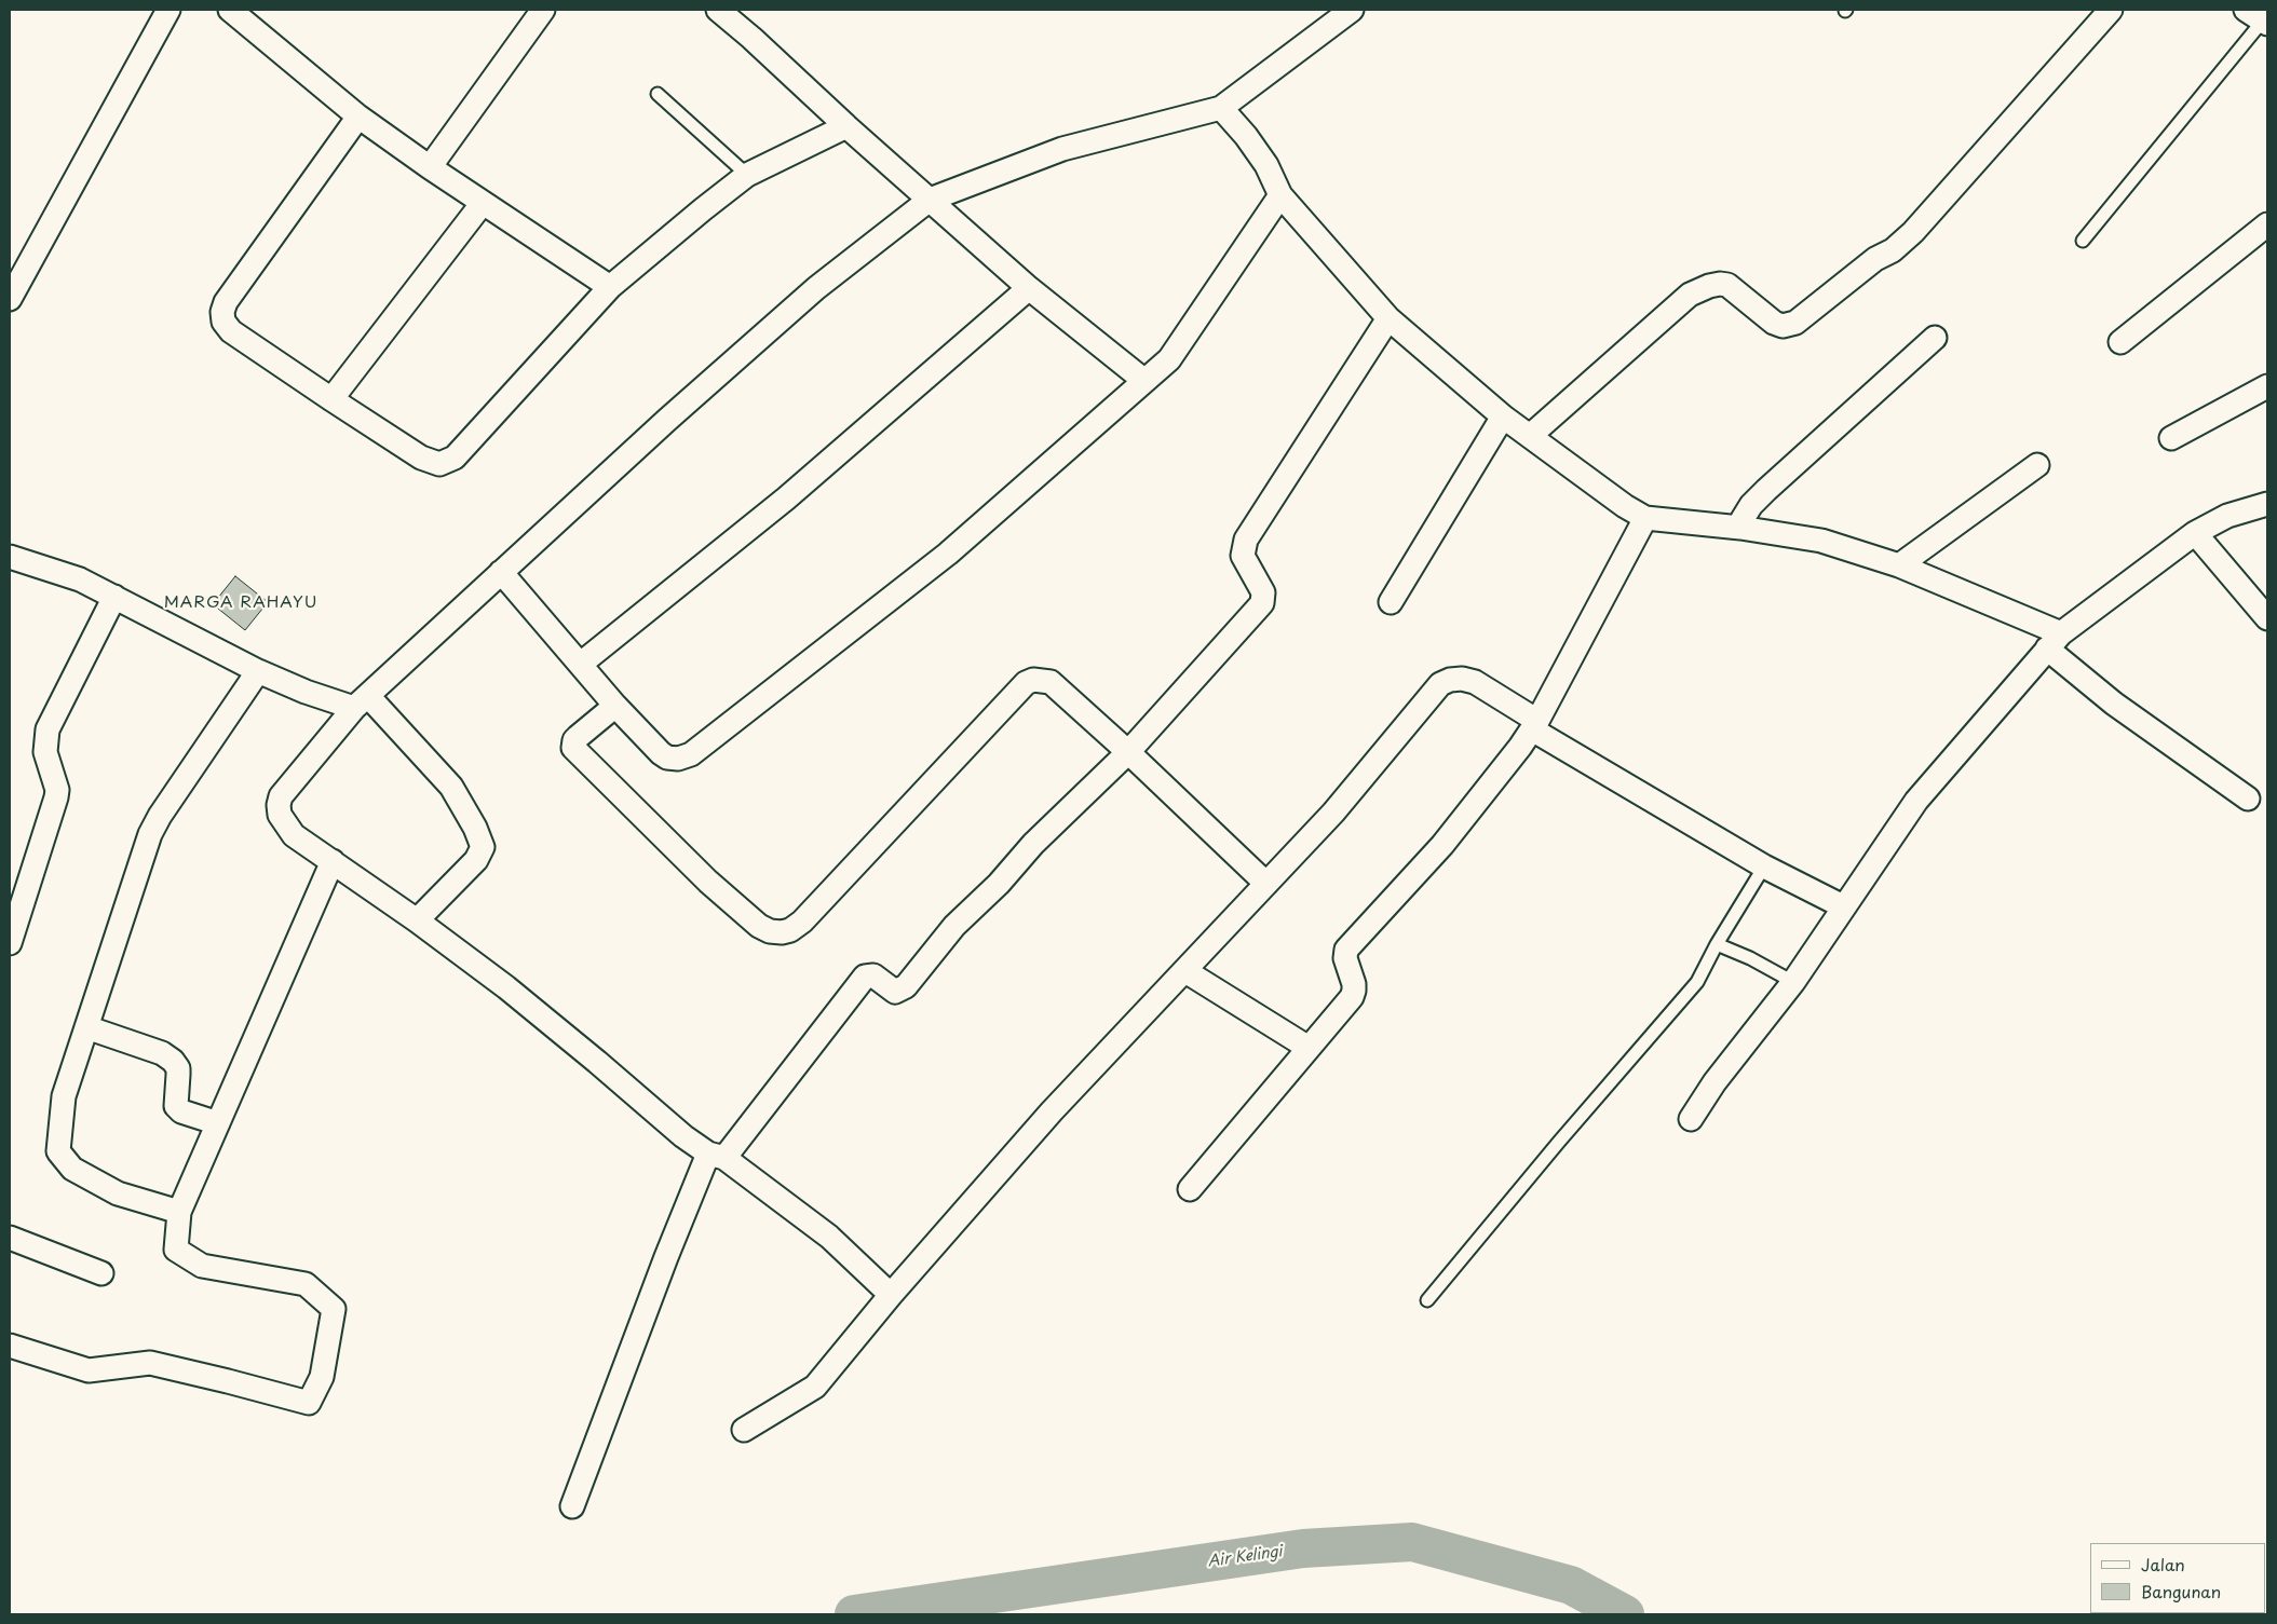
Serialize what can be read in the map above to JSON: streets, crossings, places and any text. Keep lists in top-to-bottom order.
{
  "districts": ["MARGA RAHAYU"],
  "water": ["Air Kelingi"],
  "legend": ["Jalan", "Bangunan"]
}
